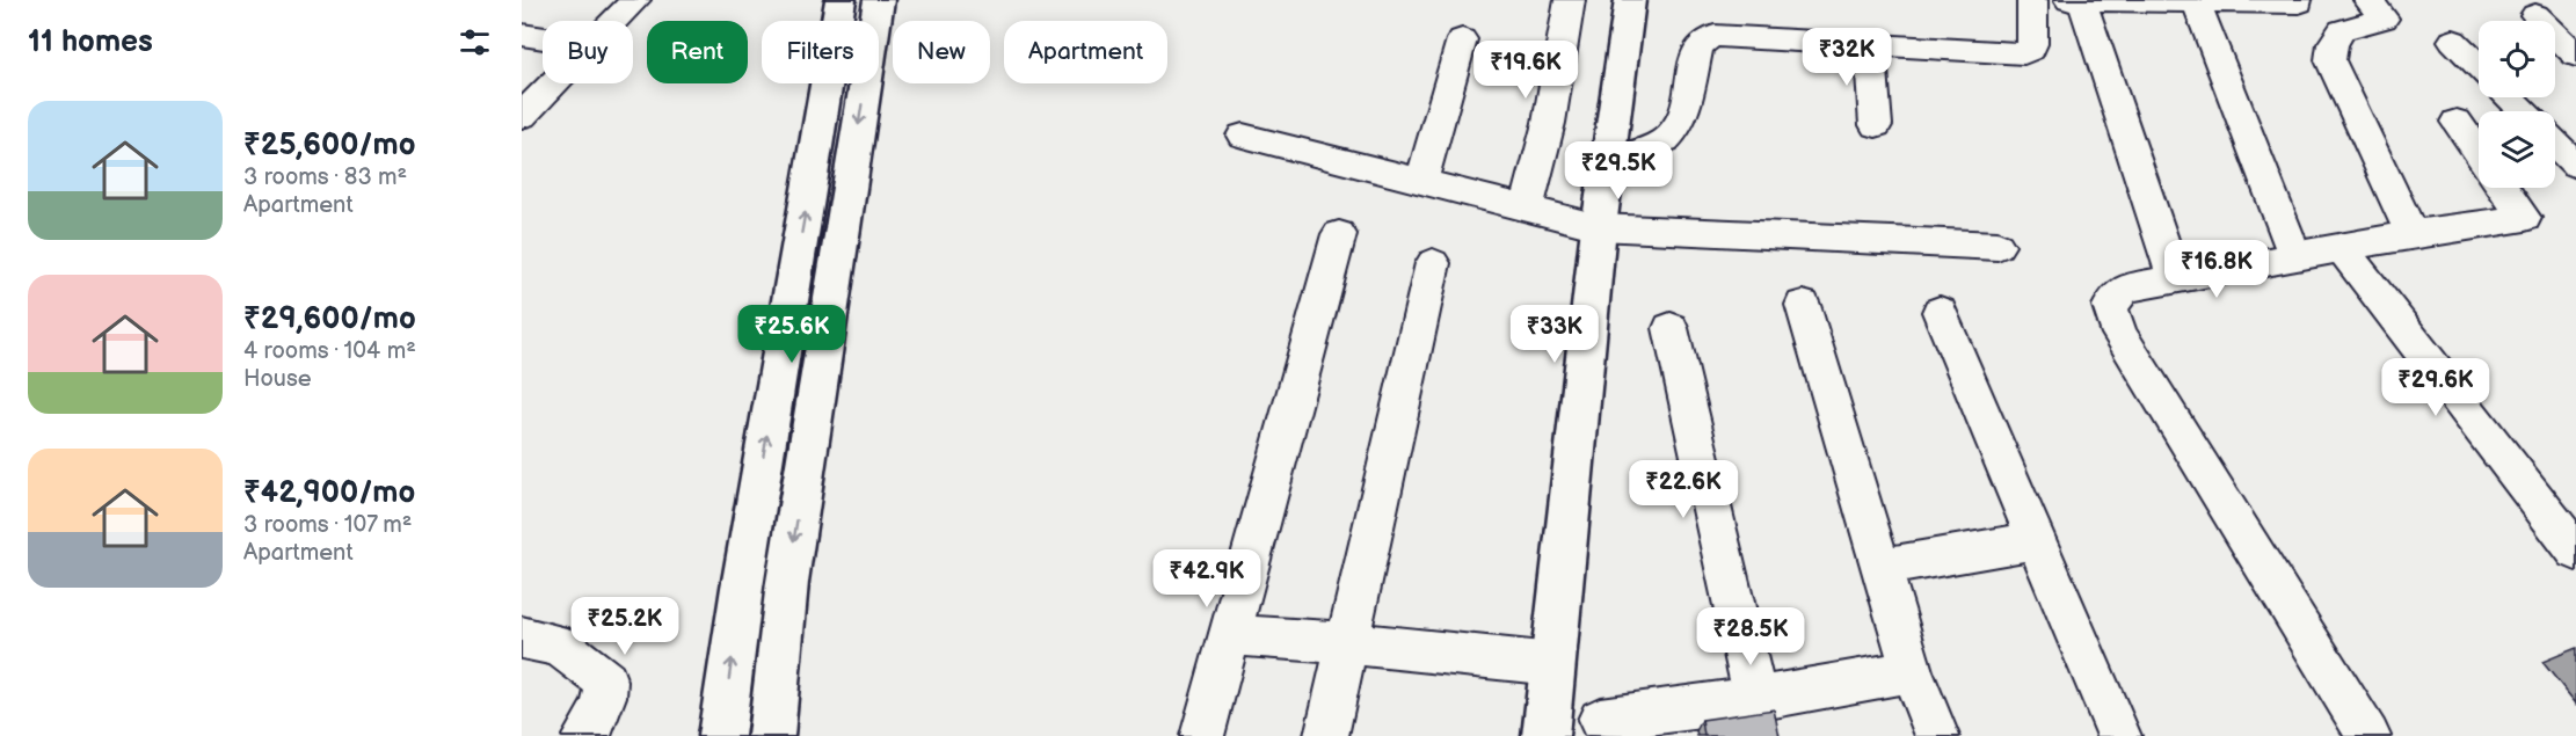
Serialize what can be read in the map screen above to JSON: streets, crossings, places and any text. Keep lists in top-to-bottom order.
{
  "page": {
    "heading": "11 homes",
    "chip": [
      "Buy",
      "Rent",
      "Filters",
      "New",
      "Apartment"
    ],
    "price": [
      "₹32K",
      "₹19.6K",
      "₹29.5K",
      "₹16.8K",
      "₹25.6K",
      "₹33K",
      "₹29.6K",
      "₹22.6K",
      "₹42.9K",
      "₹25.2K",
      "₹28.5K"
    ],
    "list": [
      {
        "name": "₹25,600/mo",
        "note": "3 rooms · 83 m² · Apartment"
      },
      {
        "name": "₹29,600/mo",
        "note": "4 rooms · 104 m² · House"
      },
      {
        "name": "₹42,900/mo",
        "note": "3 rooms · 107 m² · Apartment"
      }
    ]
  }
}
